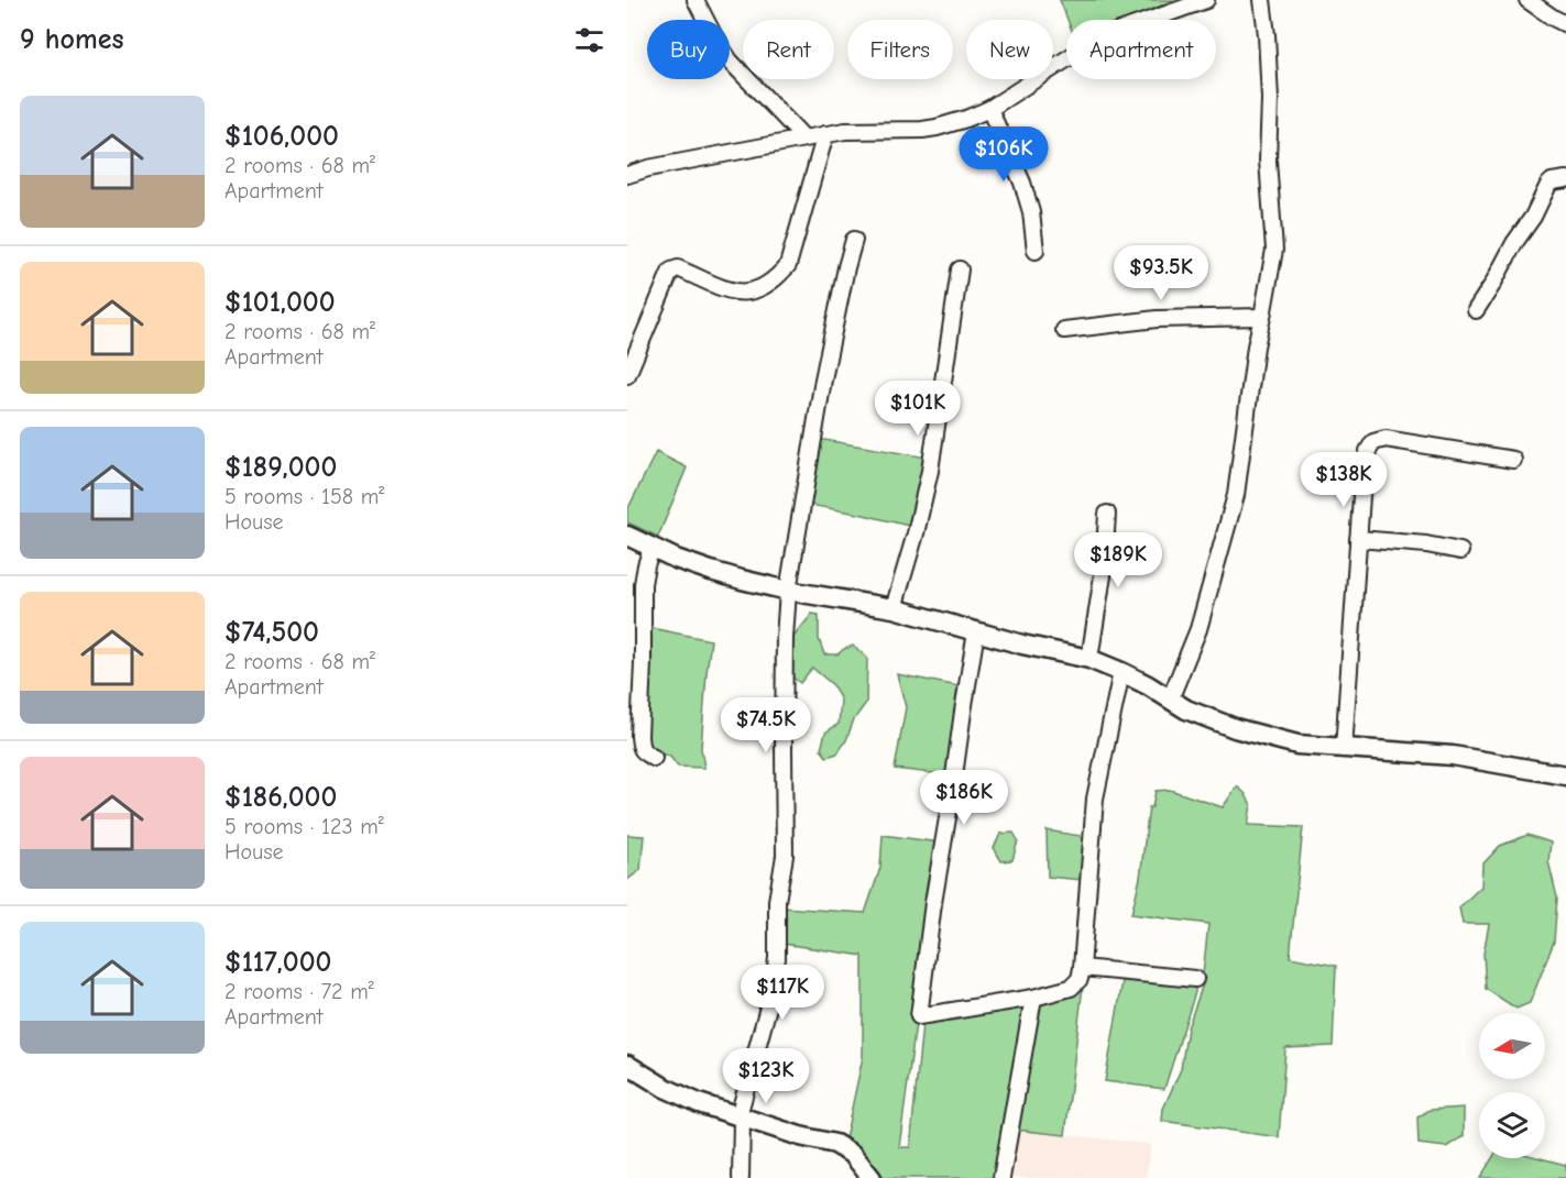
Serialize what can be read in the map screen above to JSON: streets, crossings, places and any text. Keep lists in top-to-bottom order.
{
  "north": "left",
  "page": {
    "heading": "9 homes",
    "chip": [
      "Buy",
      "Rent",
      "Filters",
      "New",
      "Apartment"
    ],
    "list": [
      {
        "name": "$106,000",
        "note": "2 rooms · 68 m² · Apartment"
      },
      {
        "name": "$101,000",
        "note": "2 rooms · 68 m² · Apartment"
      },
      {
        "name": "$189,000",
        "note": "5 rooms · 158 m² · House"
      },
      {
        "name": "$74,500",
        "note": "2 rooms · 68 m² · Apartment"
      },
      {
        "name": "$186,000",
        "note": "5 rooms · 123 m² · House"
      },
      {
        "name": "$117,000",
        "note": "2 rooms · 72 m² · Apartment"
      }
    ],
    "price": [
      "$106K",
      "$93.5K",
      "$101K",
      "$138K",
      "$189K",
      "$74.5K",
      "$186K",
      "$117K",
      "$123K"
    ]
  }
}
